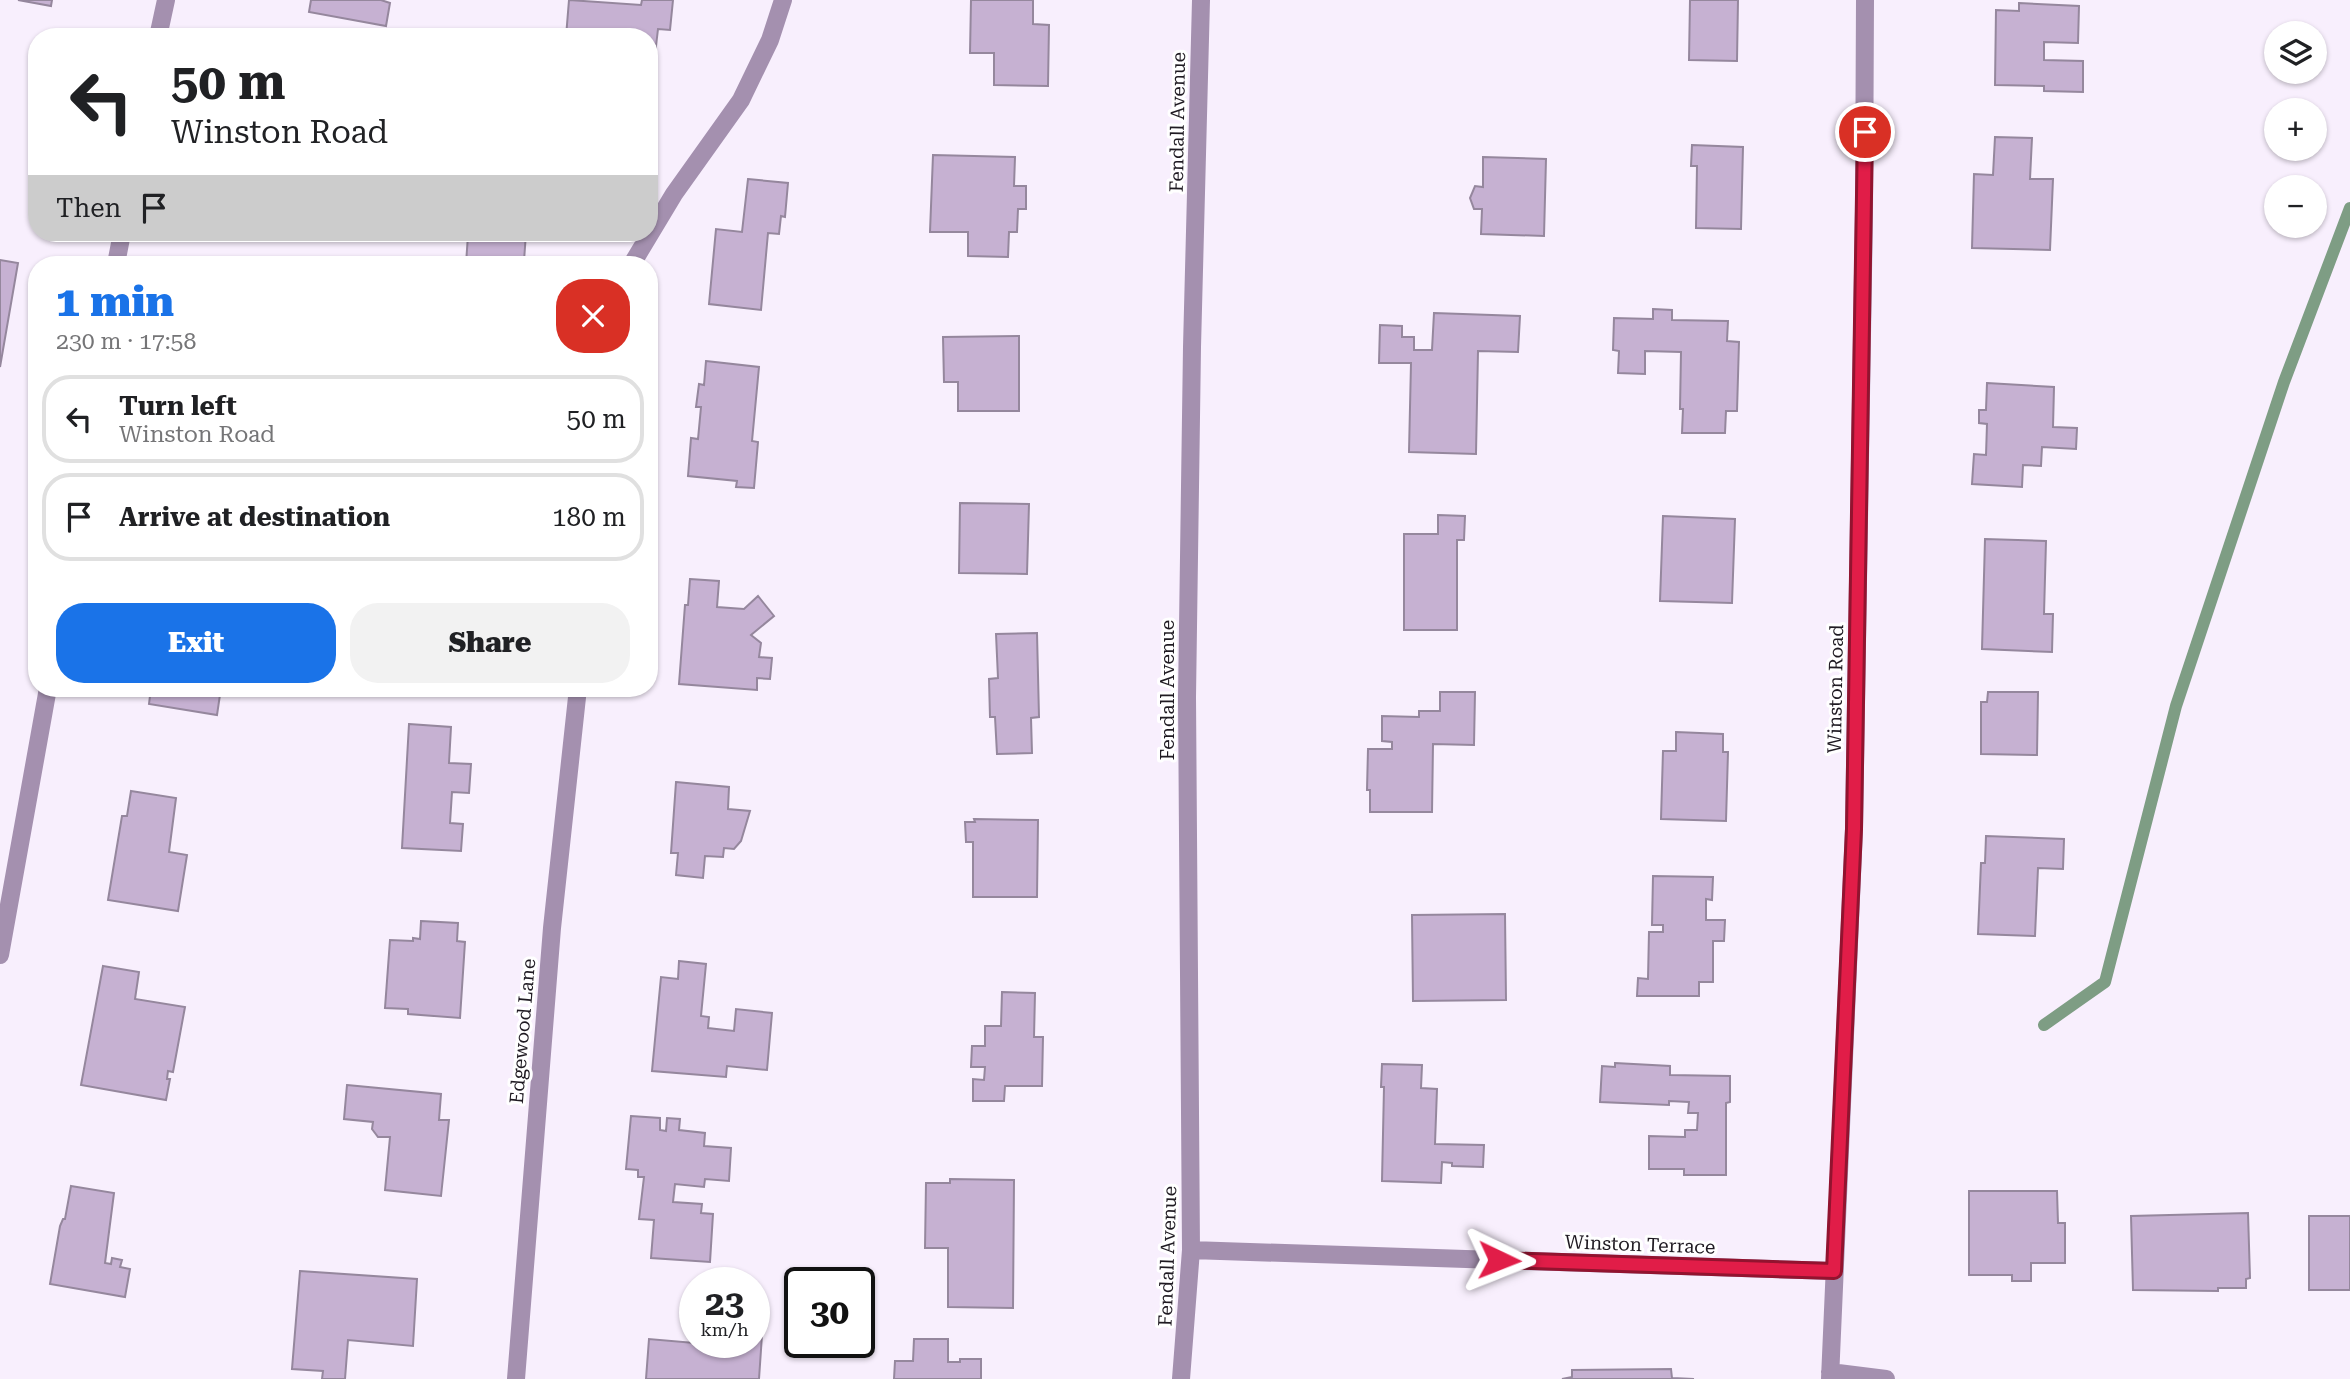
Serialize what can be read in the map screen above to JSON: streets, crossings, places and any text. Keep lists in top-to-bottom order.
{
  "streets": {
    "street": [
      "Fendall Avenue",
      "Winston Road",
      "Edgewood Lane",
      "Winston Terrace"
    ]
  },
  "crossings": [
    ["Fendall Avenue", "Winston Terrace"],
    ["Winston Road", "Winston Terrace"]
  ],
  "page": {
    "map_buttons": ["+", "−"],
    "turn": ["50 m", "Winston Road"],
    "then": "Then",
    "heading": ["1 min", "230 m · 17:58"],
    "list": [
      {
        "name": "Turn left",
        "note": "Winston Road",
        "value": "50 m"
      },
      {
        "name": "Arrive at destination",
        "value": "180 m"
      }
    ],
    "buttons": ["Exit", "Share"],
    "speed": "23 km/h",
    "limit": "30"
  }
}
